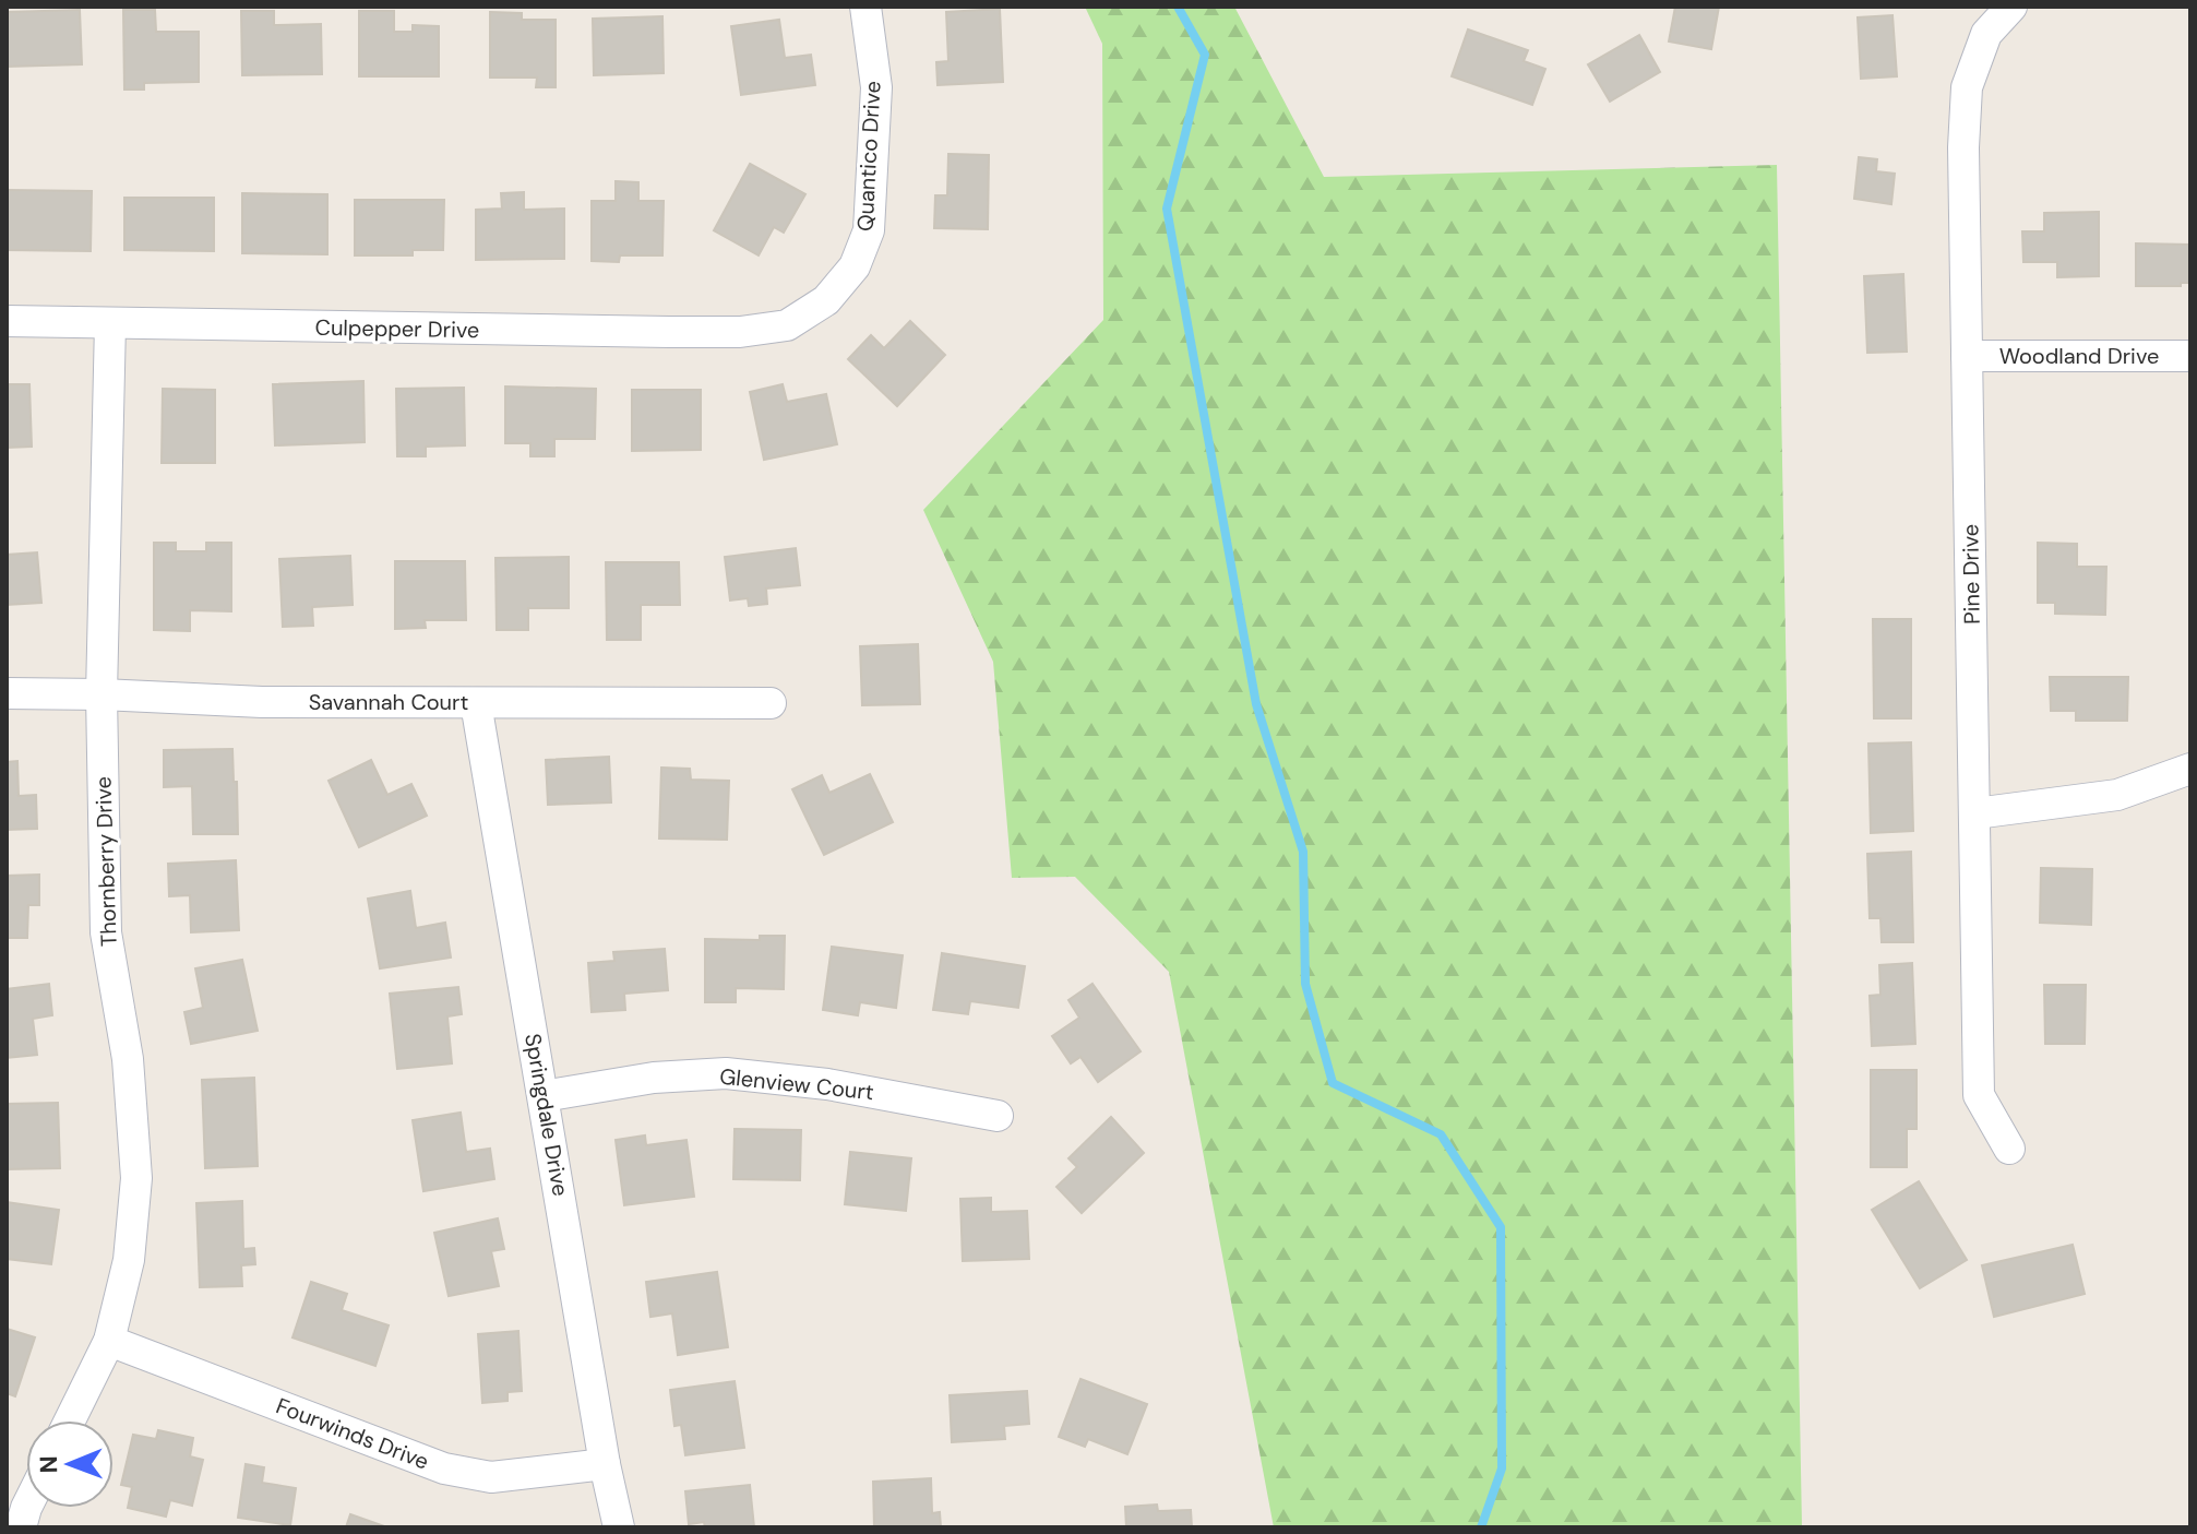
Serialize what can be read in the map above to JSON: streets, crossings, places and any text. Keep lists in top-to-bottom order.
{
  "streets": {
    "street": [
      "Quantico Drive",
      "Culpepper Drive",
      "Woodland Drive",
      "Pine Drive",
      "Savannah Court",
      "Thornberry Drive",
      "Glenview Court",
      "Springdale Drive",
      "Fourwinds Drive"
    ]
  },
  "crossings": [
    ["Quantico Drive", "Culpepper Drive"],
    ["Culpepper Drive", "Thornberry Drive"],
    ["Woodland Drive", "Pine Drive"],
    ["Savannah Court", "Thornberry Drive"],
    ["Savannah Court", "Springdale Drive"],
    ["Thornberry Drive", "Fourwinds Drive"],
    ["Glenview Court", "Springdale Drive"],
    ["Springdale Drive", "Fourwinds Drive"]
  ],
  "north": "left"
}
